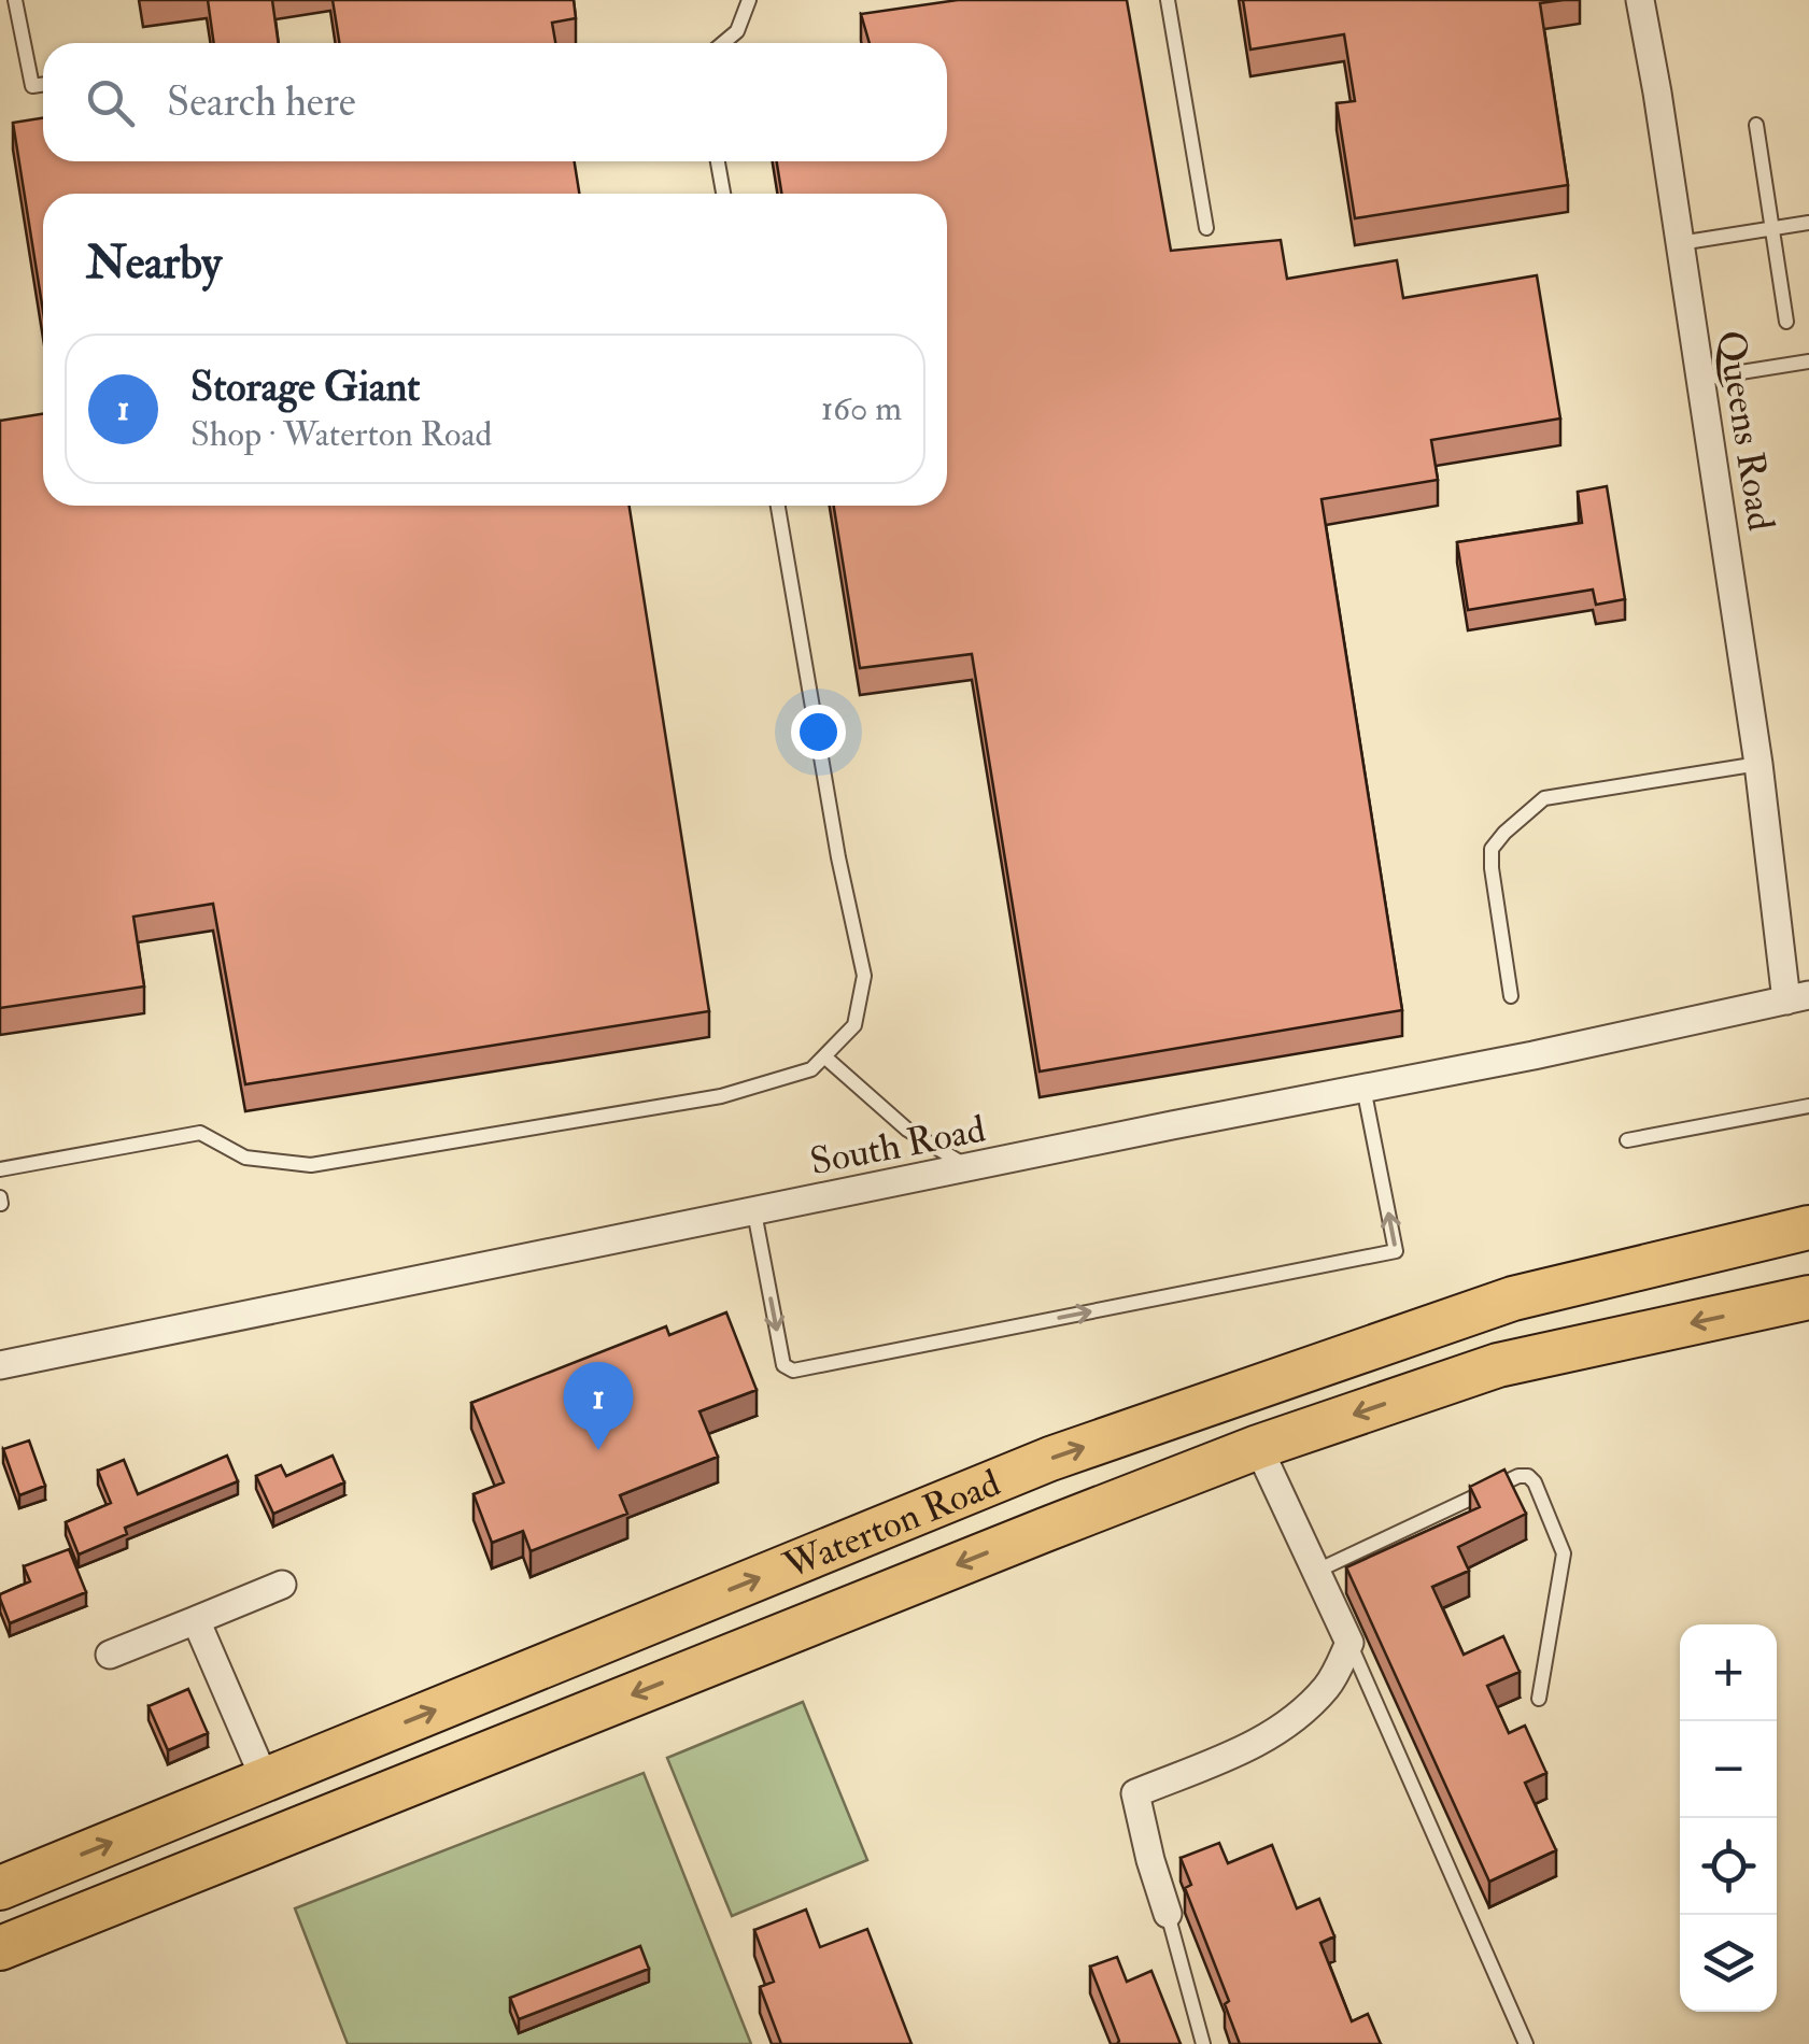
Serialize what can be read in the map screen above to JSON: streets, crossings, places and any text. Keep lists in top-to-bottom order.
{
  "streets": {
    "main road": ["Waterton Road"],
    "street": ["Queens Road", "South Road"]
  },
  "crossings": [
    ["Queens Road", "South Road"]
  ],
  "page": {
    "search": "Search here",
    "heading": "Nearby",
    "list": [
      {
        "mark": "1",
        "name": "Storage Giant",
        "note": "Shop · Waterton Road",
        "value": "160 m"
      }
    ],
    "pins": "1",
    "map_buttons": ["+", "−"]
  }
}
